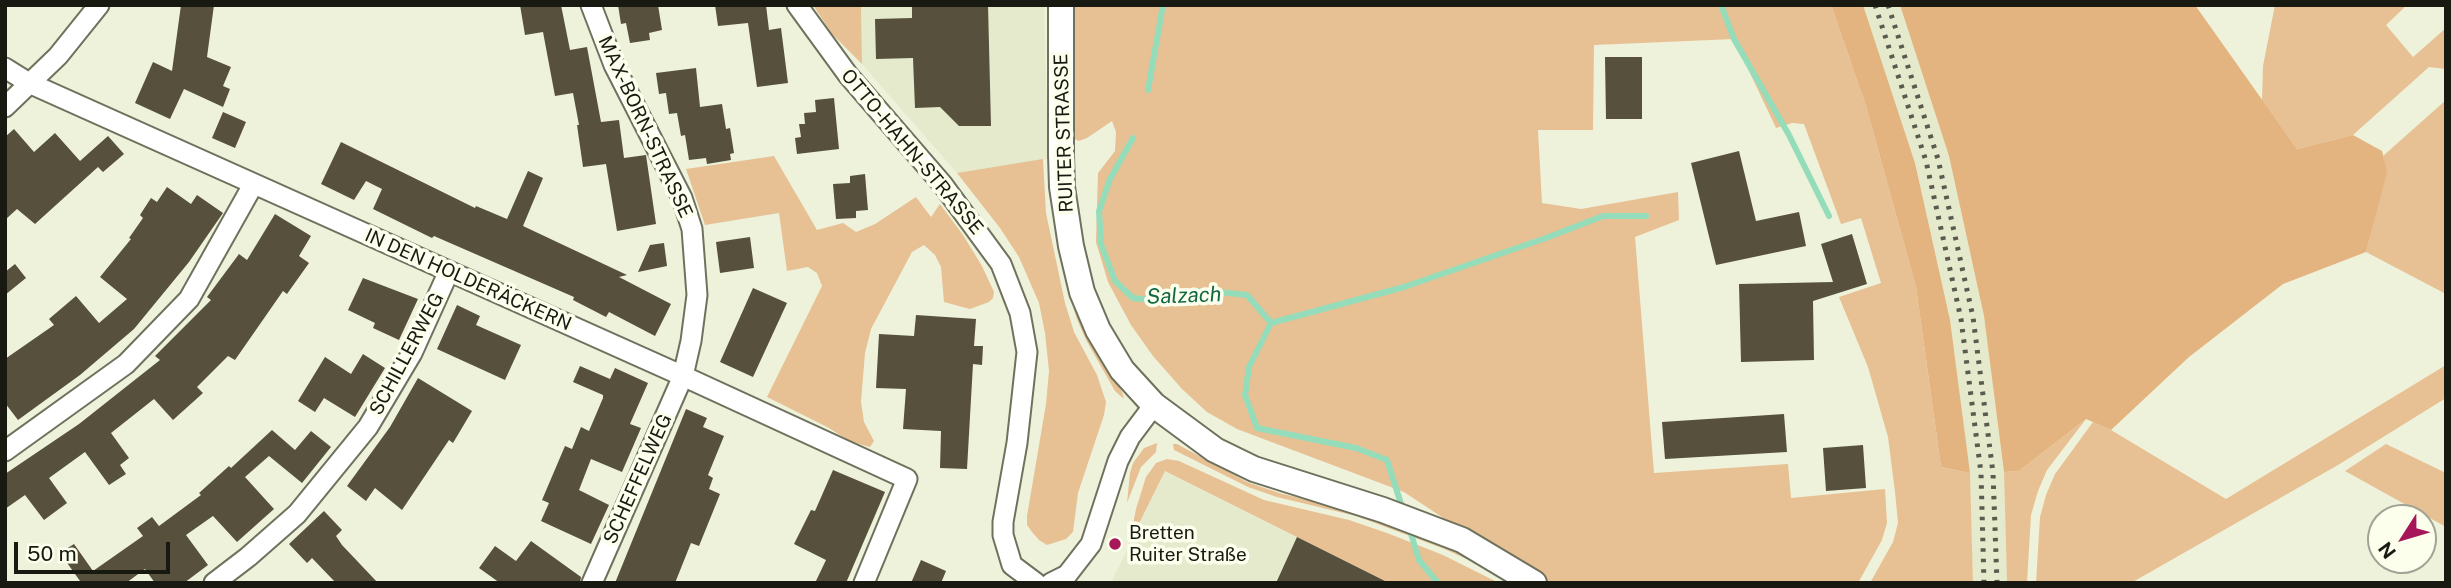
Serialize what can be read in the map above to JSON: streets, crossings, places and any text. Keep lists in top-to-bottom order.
{
  "streets": {
    "street": [
      "MAX-BORN-STRASSE",
      "RUITER STRASSE",
      "OTTO-HAHN-STRASSE",
      "IN DEN HOLDERÄCKERN",
      "SCHILLERWEG",
      "SCHEFFELWEG"
    ]
  },
  "crossings": [
    ["MAX-BORN-STRASSE", "IN DEN HOLDERÄCKERN"],
    ["MAX-BORN-STRASSE", "SCHEFFELWEG"],
    ["IN DEN HOLDERÄCKERN", "SCHILLERWEG"],
    ["IN DEN HOLDERÄCKERN", "SCHEFFELWEG"]
  ],
  "water": ["Salzach"],
  "places": ["Bretten Ruiter Straße"],
  "scale_bar": "50 m",
  "north": "bottom left"
}
